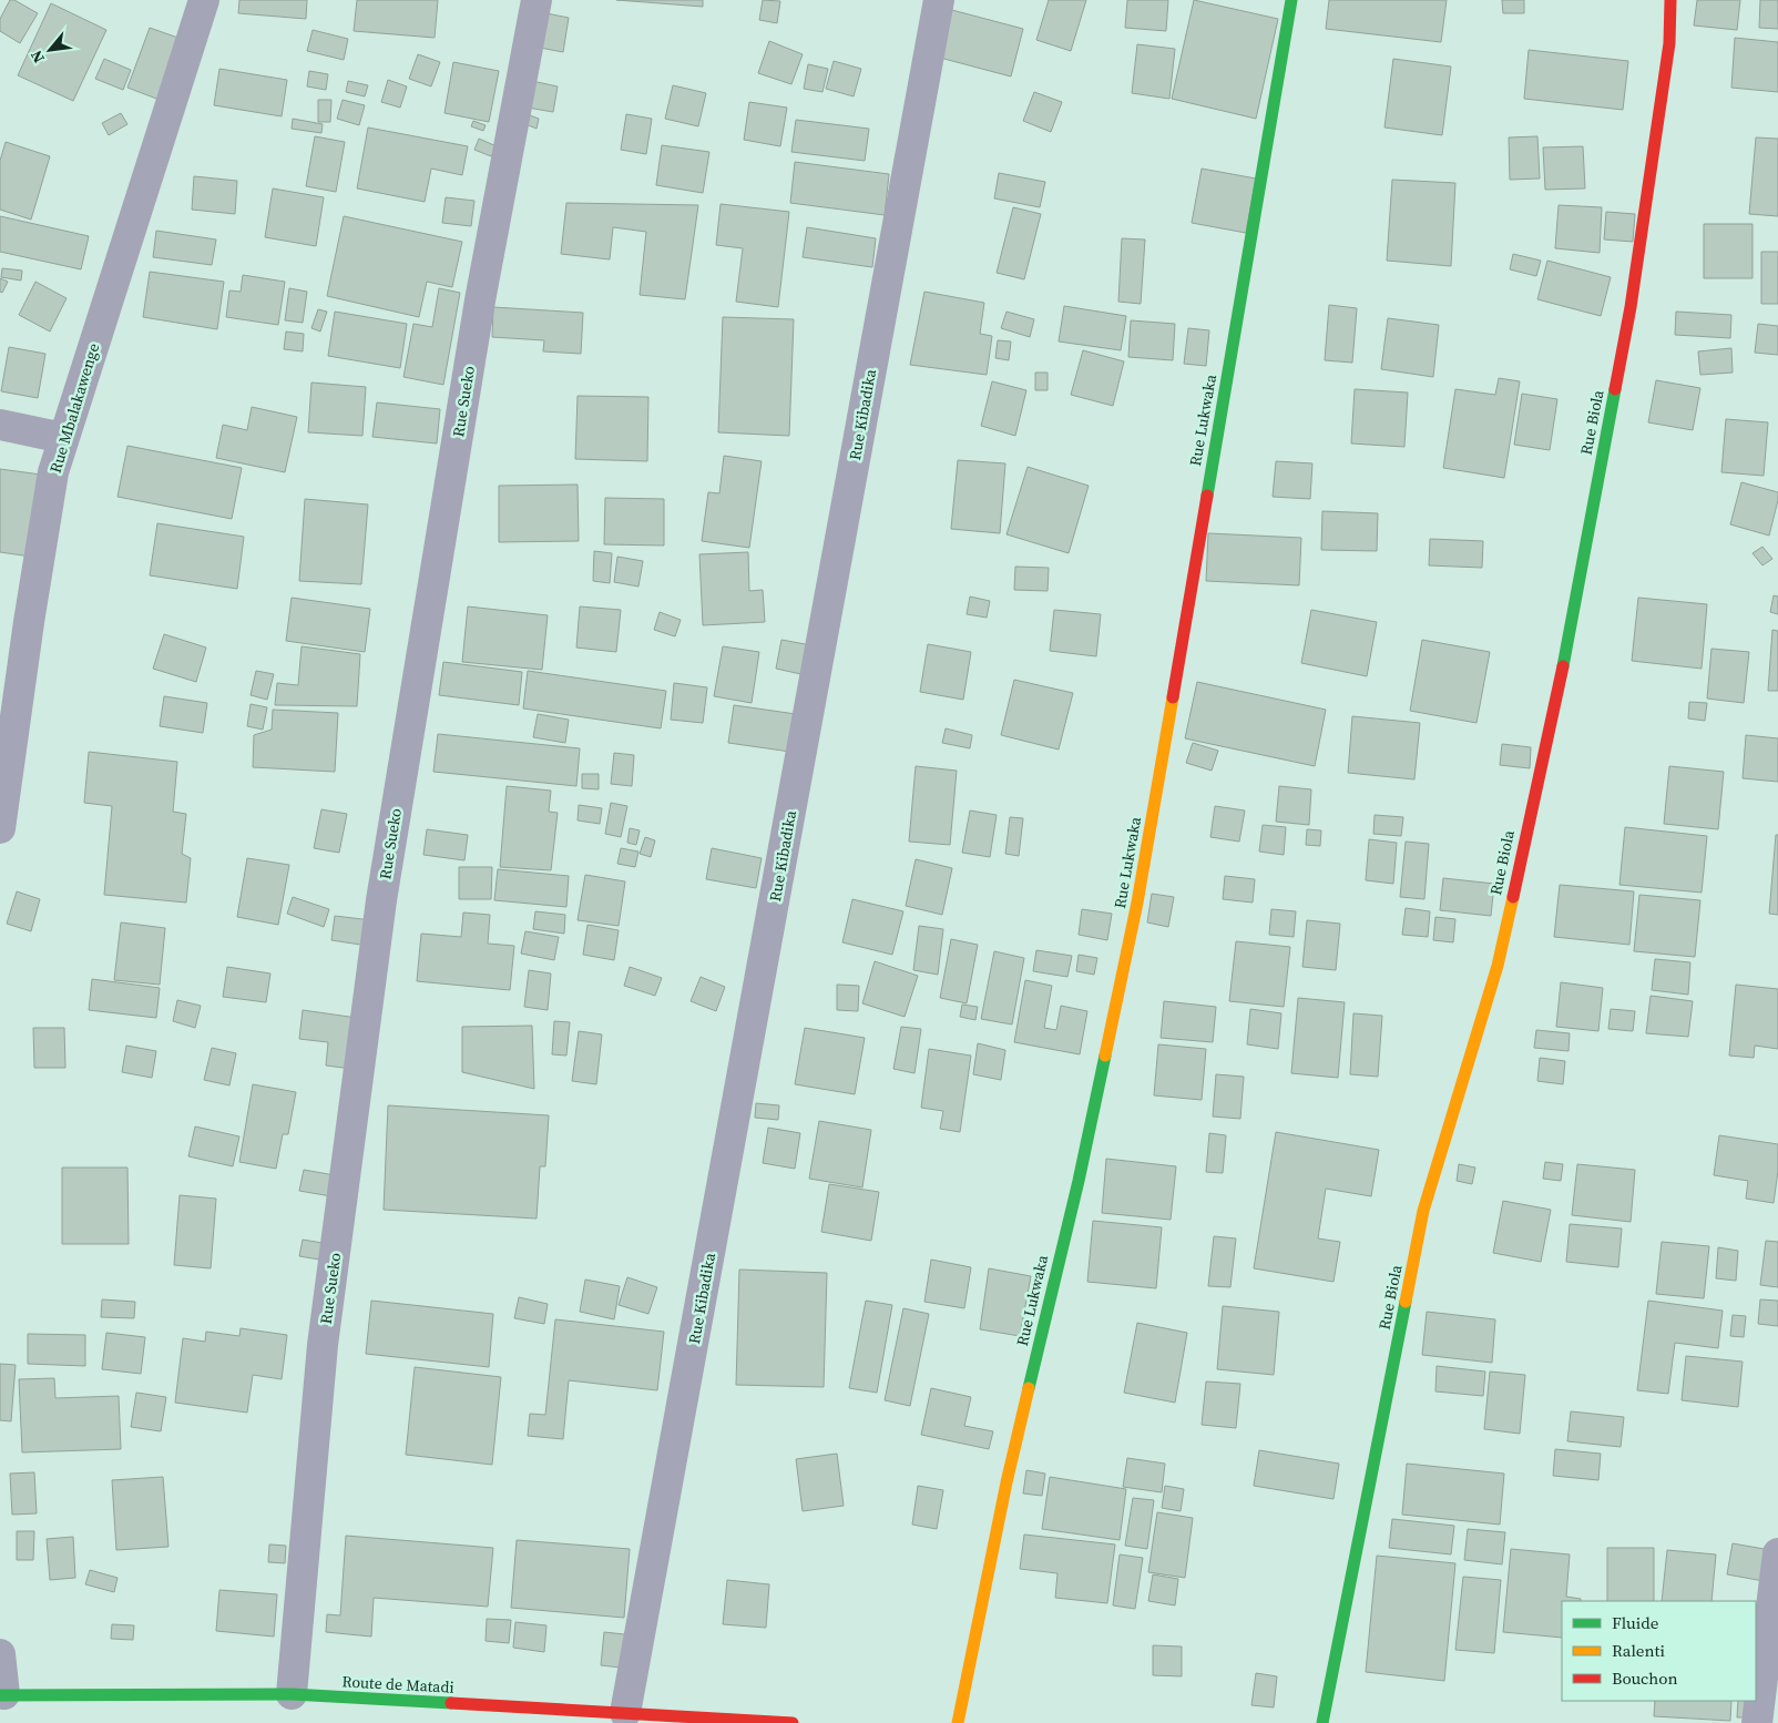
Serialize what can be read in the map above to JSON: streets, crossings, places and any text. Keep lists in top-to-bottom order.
{
  "streets": {
    "main road": ["Rue Lukwaka", "Rue Biola", "Route de Matadi"],
    "street": ["Rue Sueko", "Rue Mbalakawenge", "Rue Kibadika"]
  },
  "crossings": [
    ["Rue Sueko", "Route de Matadi"],
    ["Rue Kibadika", "Route de Matadi"]
  ],
  "legend": ["Fluide", "Ralenti", "Bouchon"],
  "north": "bottom left"
}
